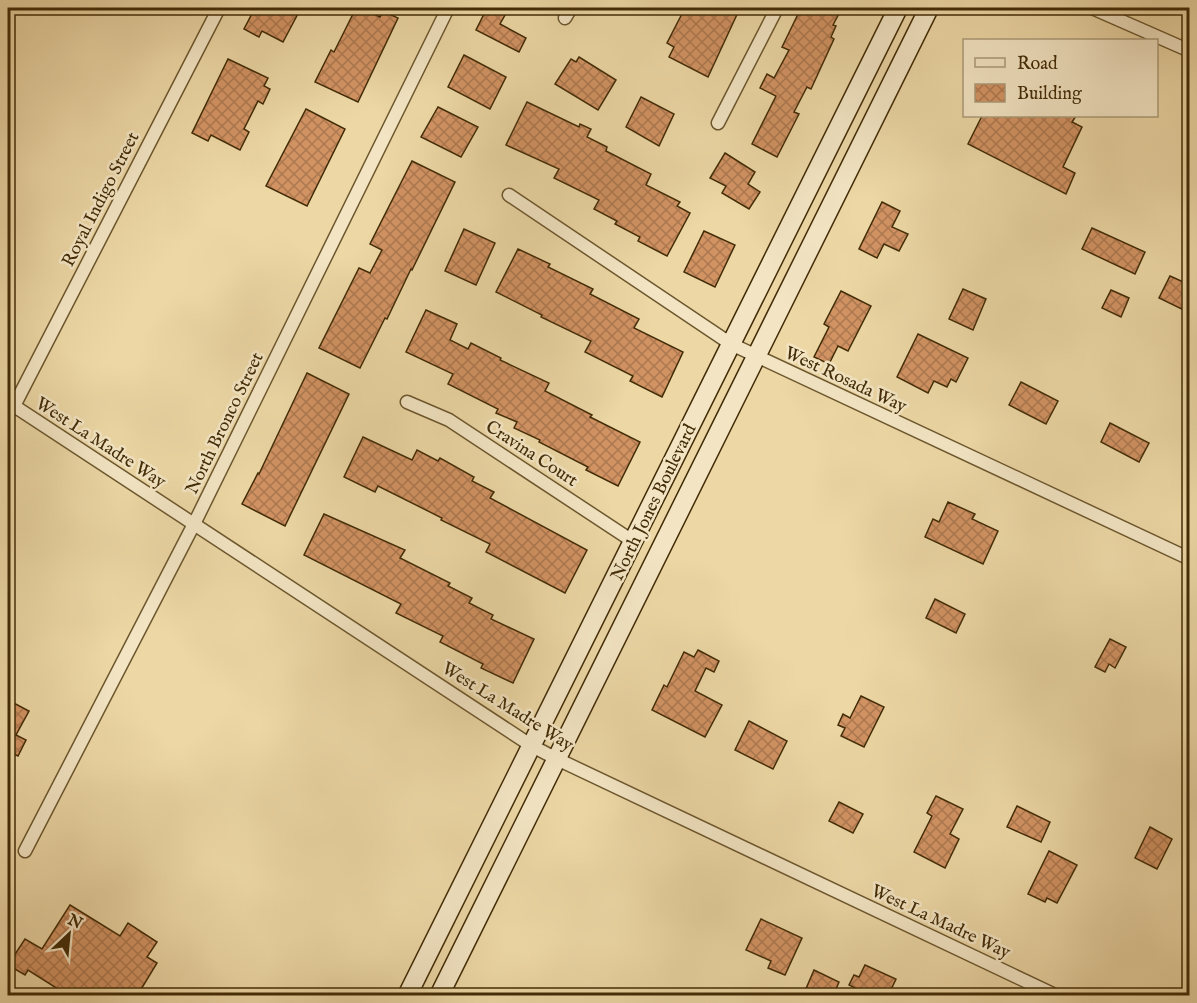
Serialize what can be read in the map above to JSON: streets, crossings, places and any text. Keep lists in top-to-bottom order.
{
  "streets": {
    "main road": ["North Jones Boulevard"],
    "street": [
      "Royal Indigo Street",
      "West Rosada Way",
      "North Bronco Street",
      "West La Madre Way",
      "Cravina Court"
    ]
  },
  "crossings": [
    ["Royal Indigo Street", "West La Madre Way"],
    ["West Rosada Way", "North Jones Boulevard"],
    ["North Bronco Street", "West La Madre Way"],
    ["West La Madre Way", "North Jones Boulevard"],
    ["Cravina Court", "North Jones Boulevard"]
  ],
  "legend": ["Road", "Building"],
  "north": "top right"
}
